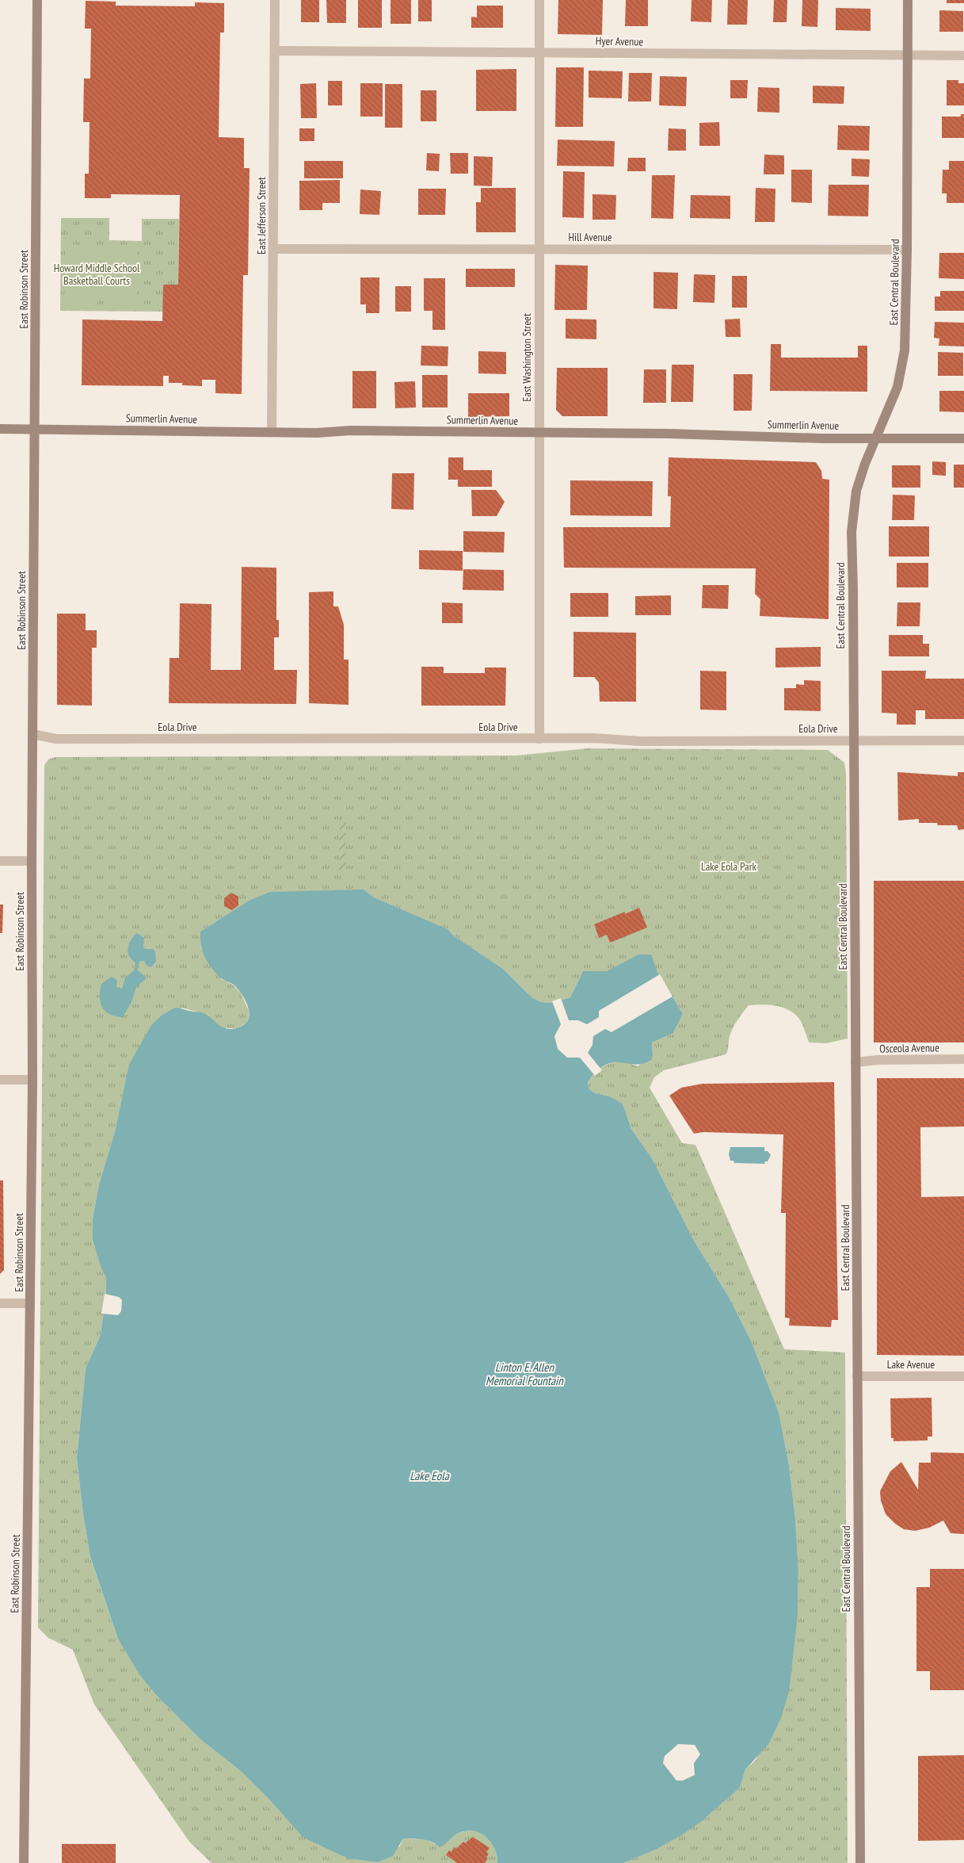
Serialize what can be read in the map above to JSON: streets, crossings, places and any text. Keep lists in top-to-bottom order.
{
  "streets": {
    "street": [
      "Hyer Avenue",
      "East Jefferson Street",
      "Hill Avenue",
      "East Central Boulevard",
      "East Robinson Street",
      "East Washington Street",
      "Summerlin Avenue",
      "Eola Drive",
      "Osceola Avenue",
      "Lake Avenue"
    ]
  },
  "crossings": [
    ["Hyer Avenue", "East Jefferson Street"],
    ["Hyer Avenue", "East Central Boulevard"],
    ["Hyer Avenue", "East Washington Street"],
    ["East Jefferson Street", "Hill Avenue"],
    ["East Jefferson Street", "Summerlin Avenue"],
    ["Hill Avenue", "East Central Boulevard"],
    ["Hill Avenue", "East Washington Street"],
    ["East Central Boulevard", "Summerlin Avenue"],
    ["East Central Boulevard", "Eola Drive"],
    ["East Central Boulevard", "Osceola Avenue"],
    ["East Central Boulevard", "Lake Avenue"],
    ["East Robinson Street", "Summerlin Avenue"],
    ["East Robinson Street", "Eola Drive"],
    ["East Washington Street", "Summerlin Avenue"],
    ["East Washington Street", "Eola Drive"]
  ],
  "water": ["Linton E. Allen Memorial Fountain", "Lake Eola"],
  "parks": ["Howard Middle School Basketball Courts", "Lake Eola Park"]
}
